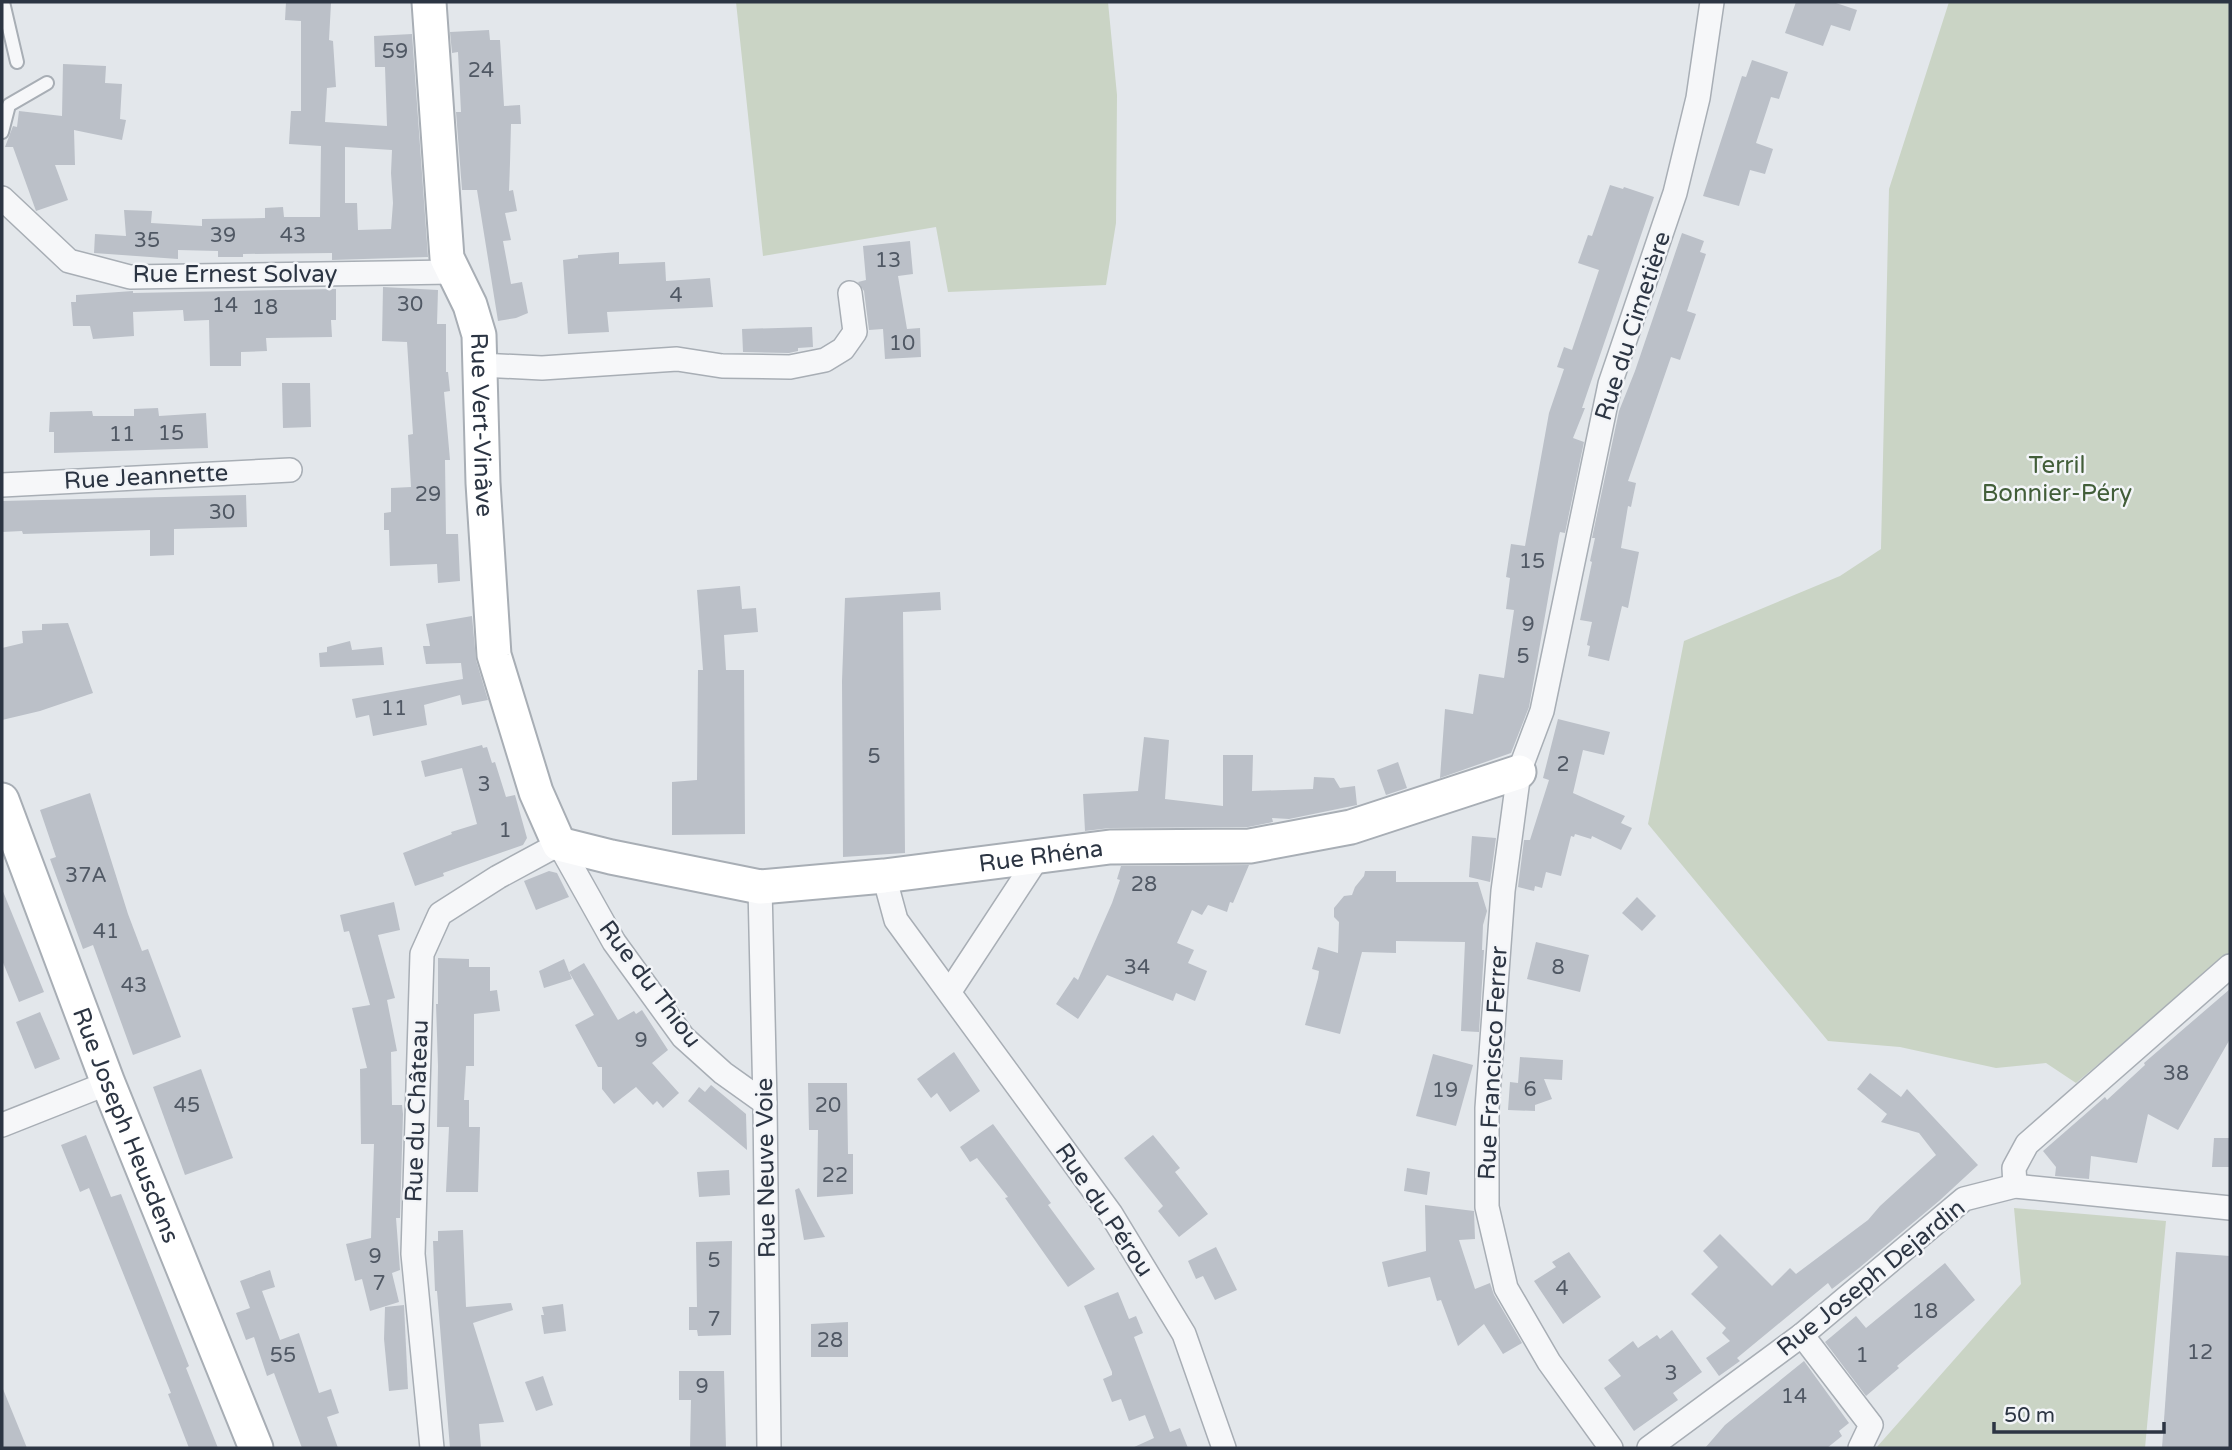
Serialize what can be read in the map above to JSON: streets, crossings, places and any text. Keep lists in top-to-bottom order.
{
  "streets": {
    "street": [
      "Rue Ernest Solvay",
      "Rue du Cimetière",
      "Rue Vert-Vinâve",
      "Rue Jeannette",
      "Rue Rhéna",
      "Rue du Thiou",
      "Rue Francisco Ferrer",
      "Rue du Château",
      "Rue Joseph Heusdens",
      "Rue Neuve Voie",
      "Rue du Pérou",
      "Rue Joseph Dejardin"
    ]
  },
  "crossings": [
    ["Rue Ernest Solvay", "Rue Vert-Vinâve"],
    ["Rue du Cimetière", "Rue Rhéna"],
    ["Rue du Cimetière", "Rue Francisco Ferrer"],
    ["Rue Vert-Vinâve", "Rue Rhéna"],
    ["Rue Vert-Vinâve", "Rue du Thiou"],
    ["Rue Vert-Vinâve", "Rue du Château"],
    ["Rue Rhéna", "Rue du Thiou"],
    ["Rue Rhéna", "Rue Francisco Ferrer"],
    ["Rue Rhéna", "Rue du Château"],
    ["Rue Rhéna", "Rue Neuve Voie"],
    ["Rue Rhéna", "Rue du Pérou"],
    ["Rue du Thiou", "Rue du Château"],
    ["Rue du Thiou", "Rue Neuve Voie"]
  ],
  "parks": ["Terril Bonnier-Péry"],
  "house_numbers": [
    "59",
    "24",
    "39",
    "43",
    "35",
    "13",
    "4",
    "30",
    "14",
    "18",
    "10",
    "15",
    "11",
    "29",
    "30",
    "15",
    "9",
    "5",
    "11",
    "5",
    "2",
    "3",
    "1",
    "37A",
    "28",
    "41",
    "34",
    "8",
    "43",
    "9",
    "38",
    "6",
    "19",
    "45",
    "20",
    "22",
    "9",
    "5",
    "7",
    "4",
    "18",
    "7",
    "28",
    "12",
    "55",
    "1",
    "3",
    "9",
    "14"
  ],
  "scale_bar": "50 m"
}
